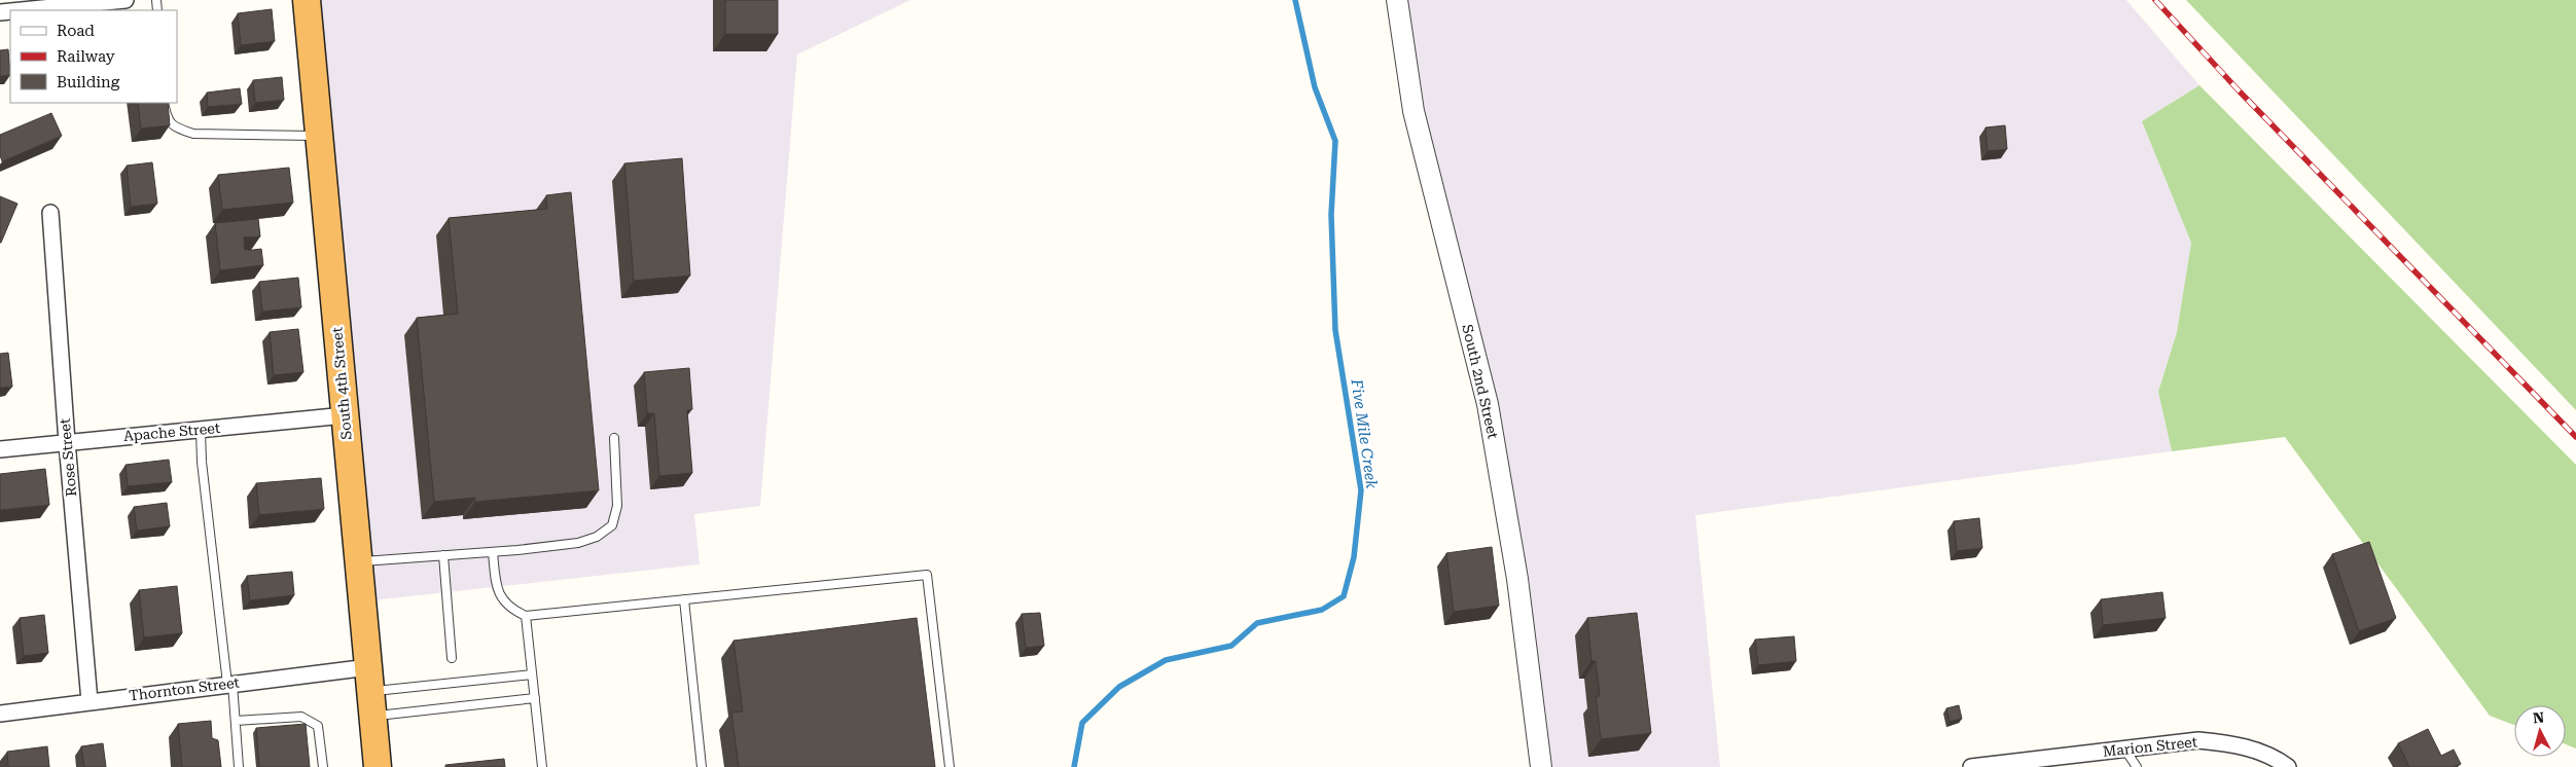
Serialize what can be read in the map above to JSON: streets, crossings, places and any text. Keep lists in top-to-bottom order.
{
  "streets": {
    "highway": ["South 4th Street"],
    "street": [
      "South 2nd Street",
      "Apache Street",
      "Rose Street",
      "Thornton Street",
      "Marion Street"
    ]
  },
  "crossings": [
    ["South 4th Street", "Apache Street"],
    ["South 4th Street", "Thornton Street"],
    ["Apache Street", "Rose Street"],
    ["Rose Street", "Thornton Street"]
  ],
  "water": ["Five Mile Creek"],
  "legend": ["Road", "Railway", "Building"],
  "north": "top"
}
